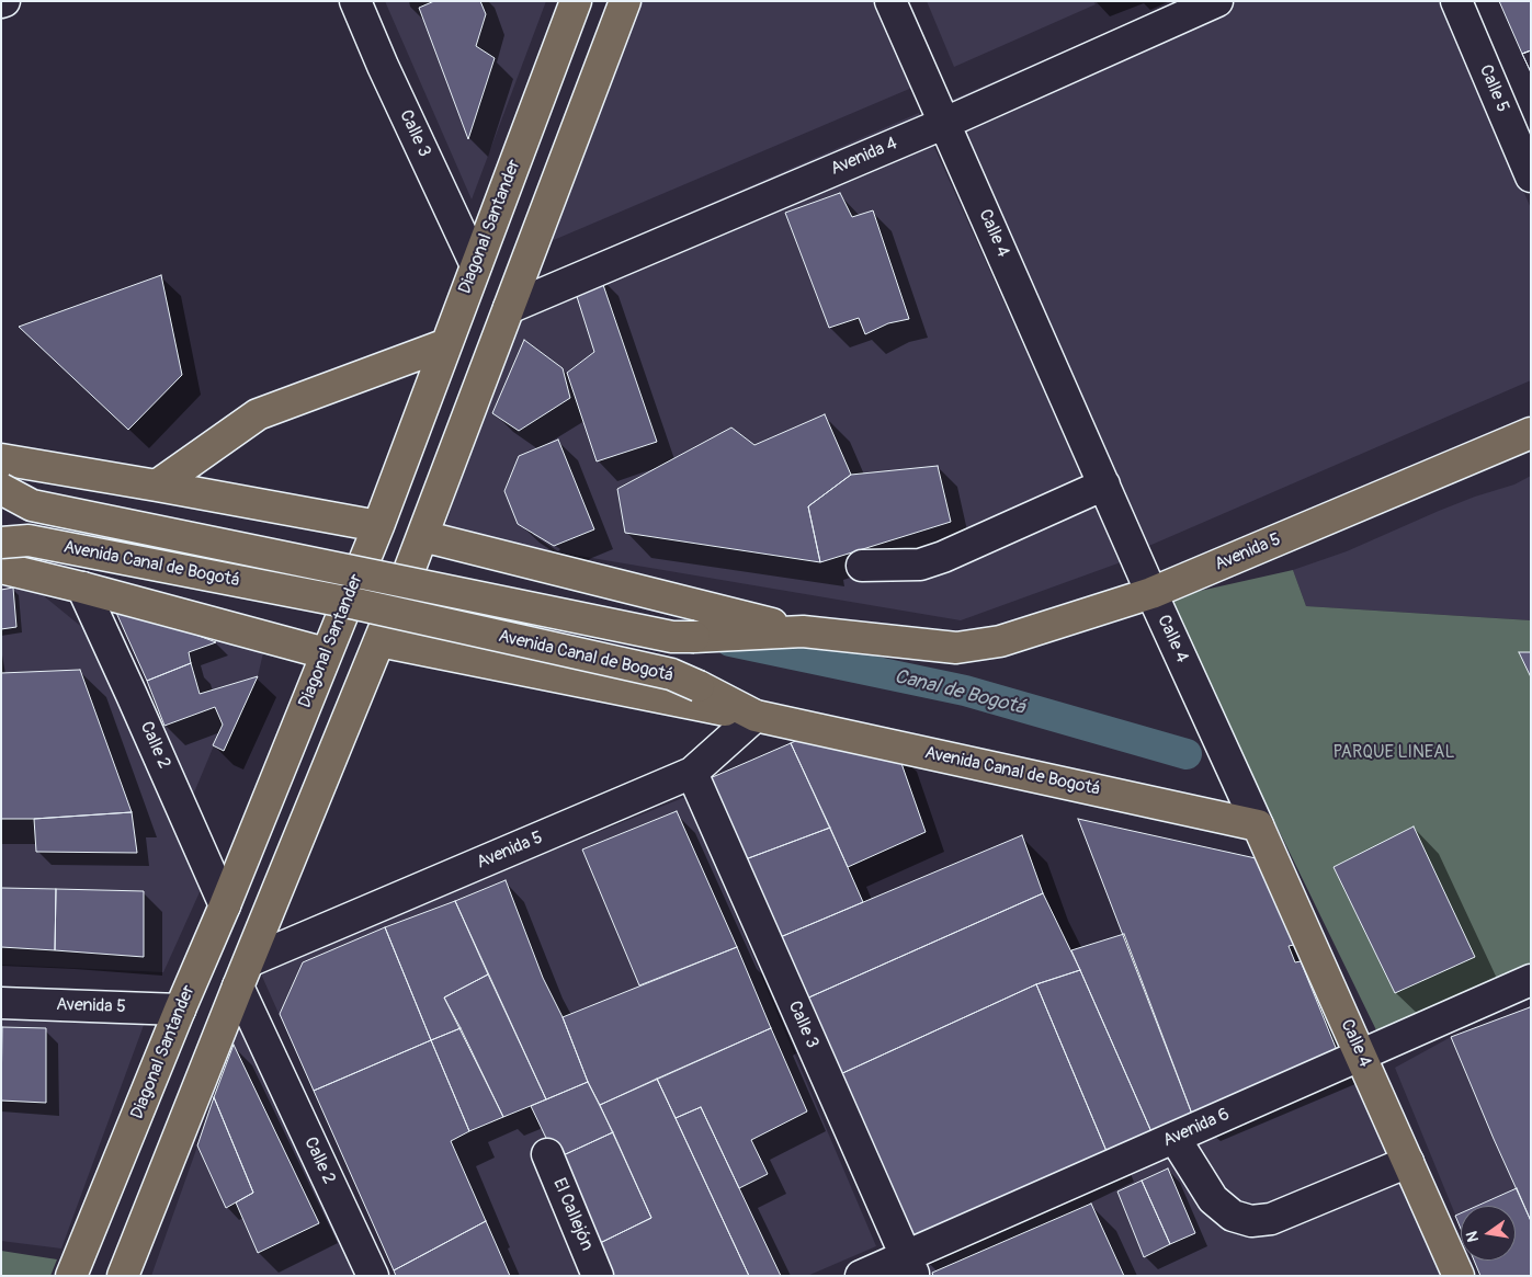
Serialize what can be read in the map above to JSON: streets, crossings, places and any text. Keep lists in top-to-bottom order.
{
  "streets": {
    "main road": [
      "Diagonal Santander",
      "Calle 4",
      "Avenida 5",
      "Avenida Canal de Bogotá"
    ],
    "street": [
      "Calle 5",
      "Calle 3",
      "Avenida 4",
      "Calle 2",
      "Avenida 6",
      "El Callejón"
    ]
  },
  "crossings": [
    ["Calle 3", "Diagonal Santander"],
    ["Calle 3", "Avenida 5"],
    ["Calle 3", "Avenida 6"],
    ["Avenida 4", "Calle 4"],
    ["Diagonal Santander", "Avenida 5"],
    ["Diagonal Santander", "Calle 2"],
    ["Calle 4", "Avenida 5"],
    ["Calle 4", "Avenida Canal de Bogotá"],
    ["Calle 4", "Avenida 6"],
    ["Avenida 5", "Avenida Canal de Bogotá"],
    ["Avenida 5", "Calle 2"]
  ],
  "water": ["Canal de Bogotá"],
  "parks": ["PARQUE LINEAL"],
  "north": "left"
}
